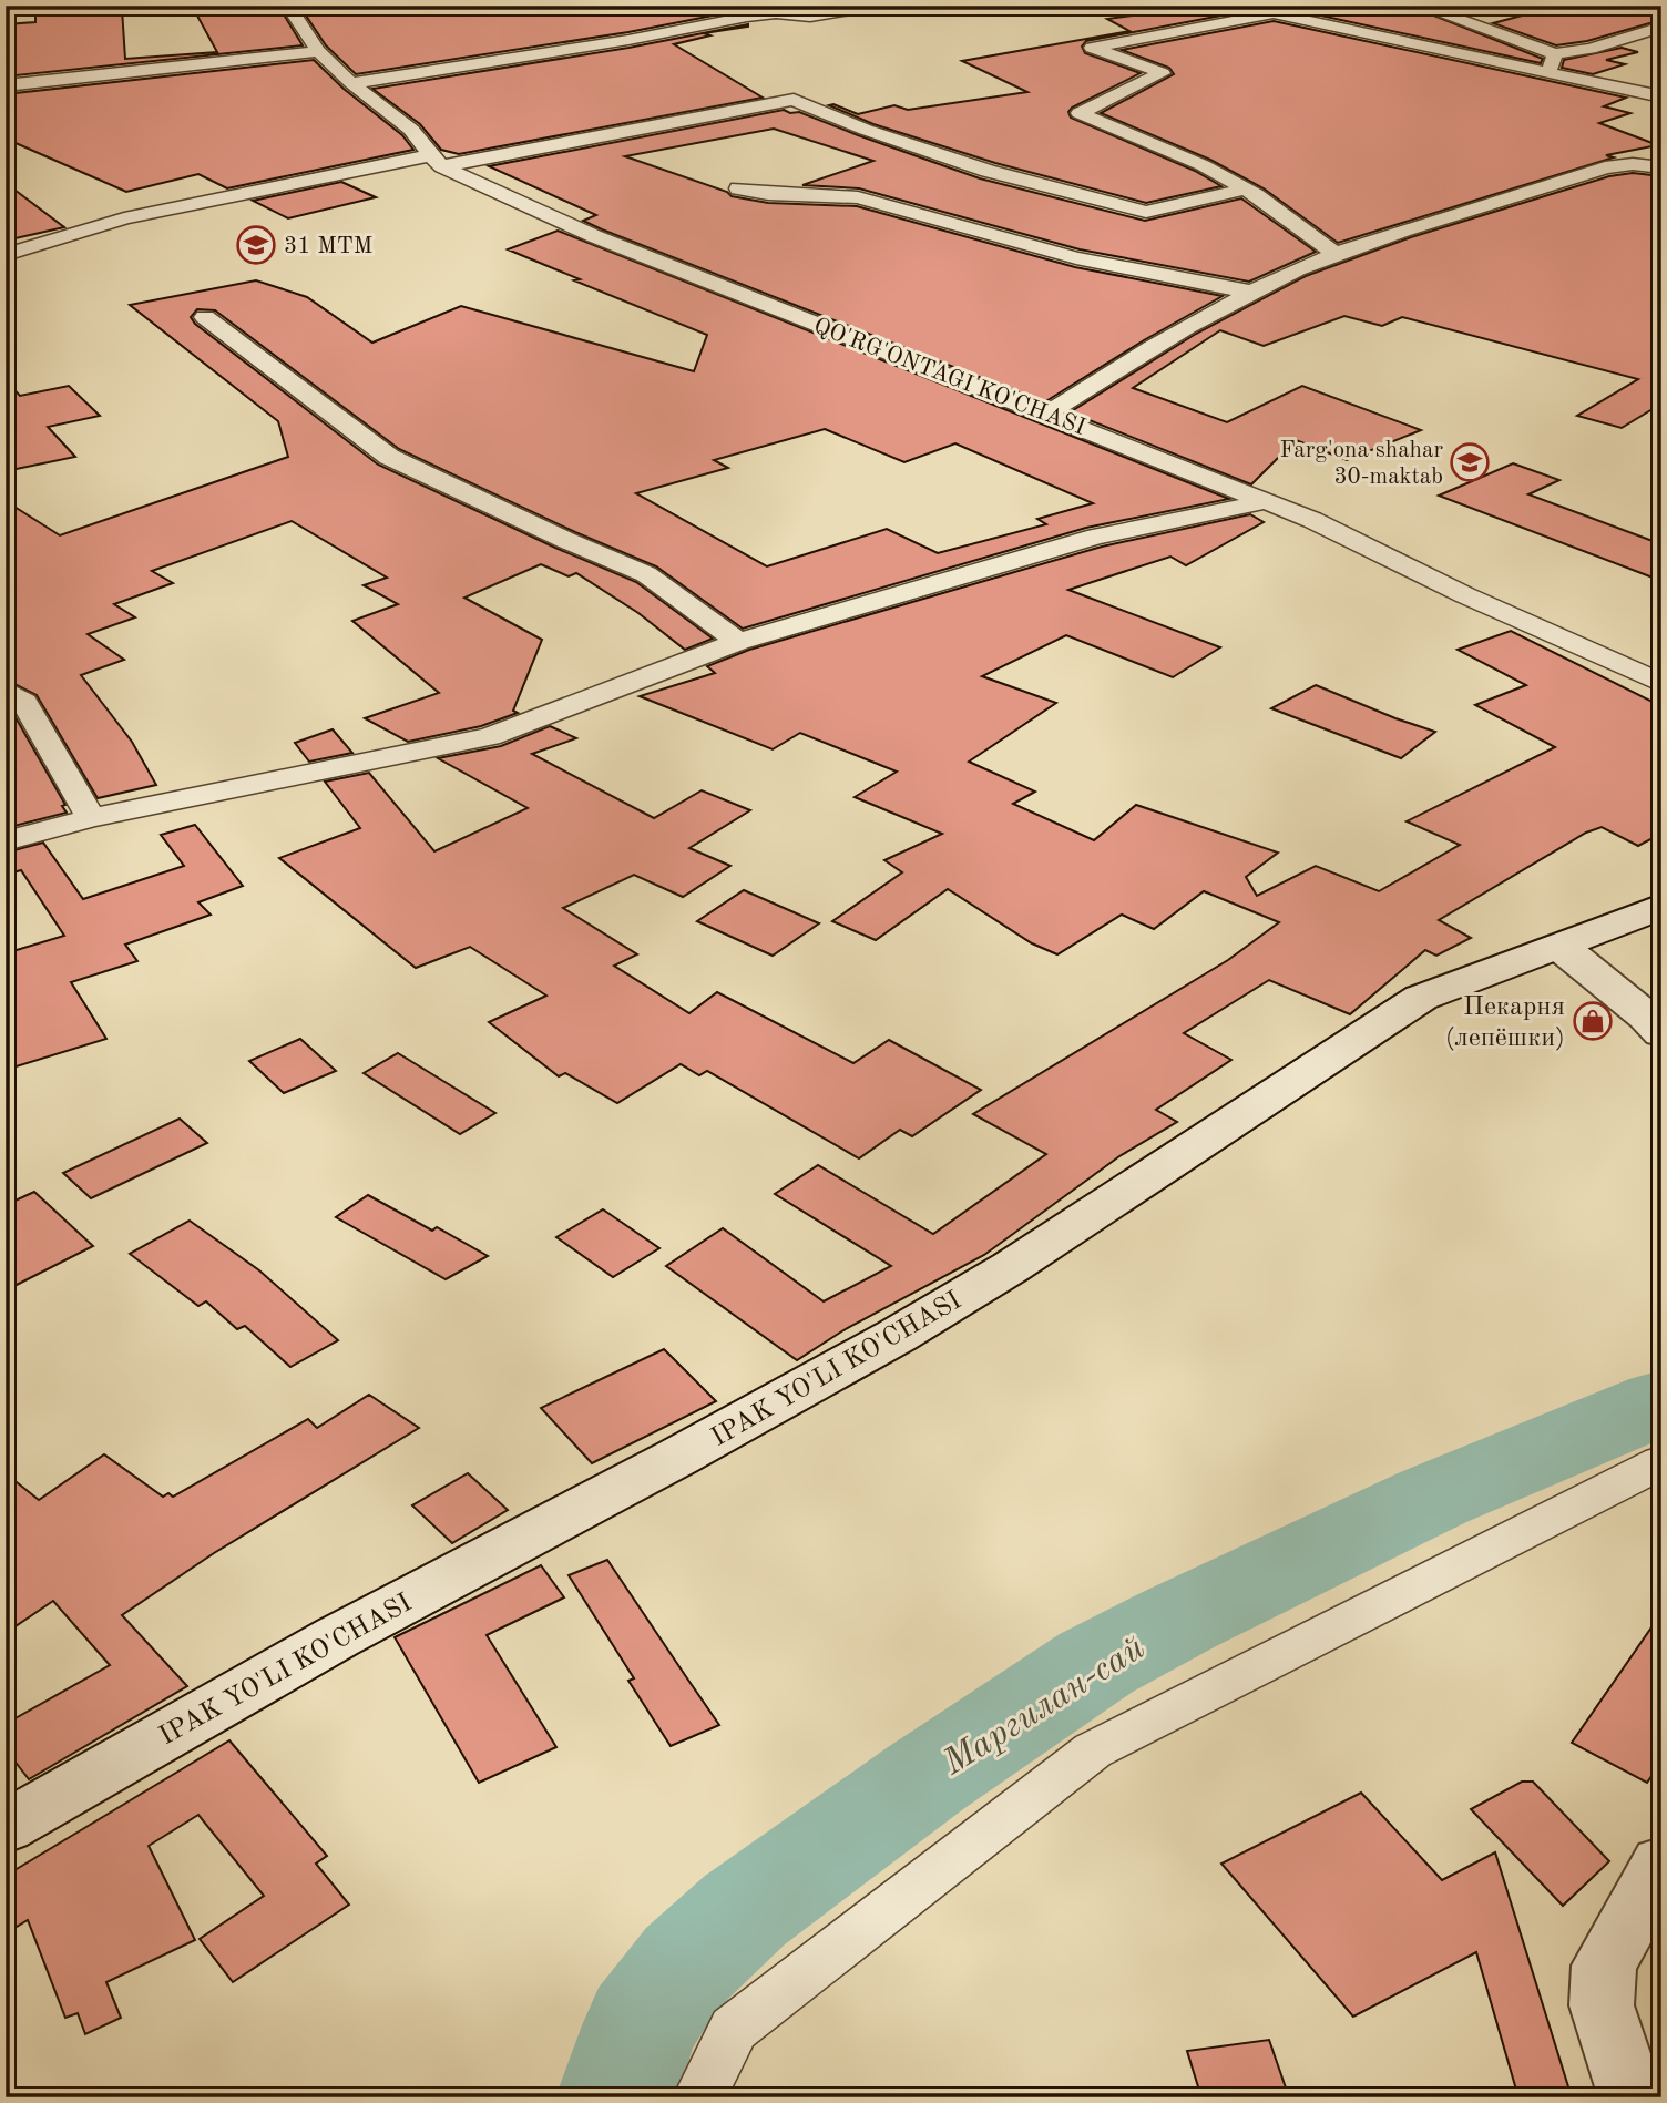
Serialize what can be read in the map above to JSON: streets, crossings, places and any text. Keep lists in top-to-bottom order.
{
  "streets": {
    "main road": ["IPAK YO'LI KO'CHASI"],
    "street": ["QO'RG'ONTAGI KO'CHASI"]
  },
  "water": ["Маргилан-сай"],
  "places": {
    "school or university": ["31 MTM", "Farg'ona shahar 30-maktab"],
    "shop": ["Пекарня (лепёшки)"]
  }
}
